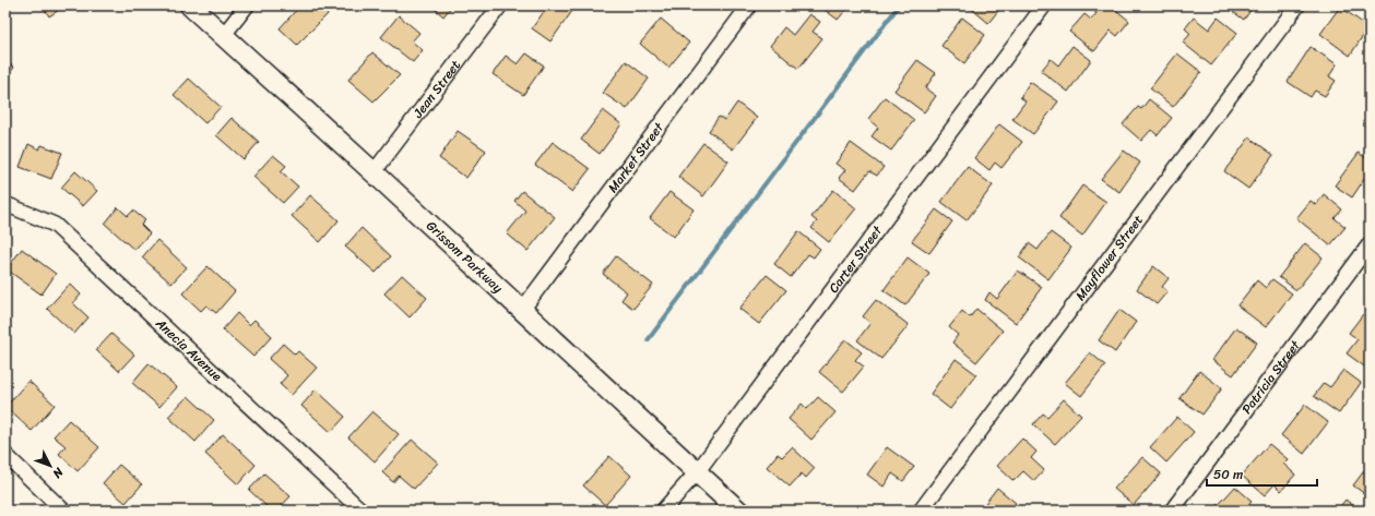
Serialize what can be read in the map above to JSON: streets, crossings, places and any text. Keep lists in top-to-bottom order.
{
  "streets": {
    "main road": ["Grissom Parkway"],
    "street": [
      "Jean Street",
      "Market Street",
      "Mayflower Street",
      "Carter Street",
      "Anecia Avenue",
      "Patricia Street"
    ]
  },
  "crossings": [
    ["Jean Street", "Grissom Parkway"],
    ["Market Street", "Grissom Parkway"],
    ["Grissom Parkway", "Carter Street"]
  ],
  "scale_bar": "50 m",
  "north": "bottom right"
}
